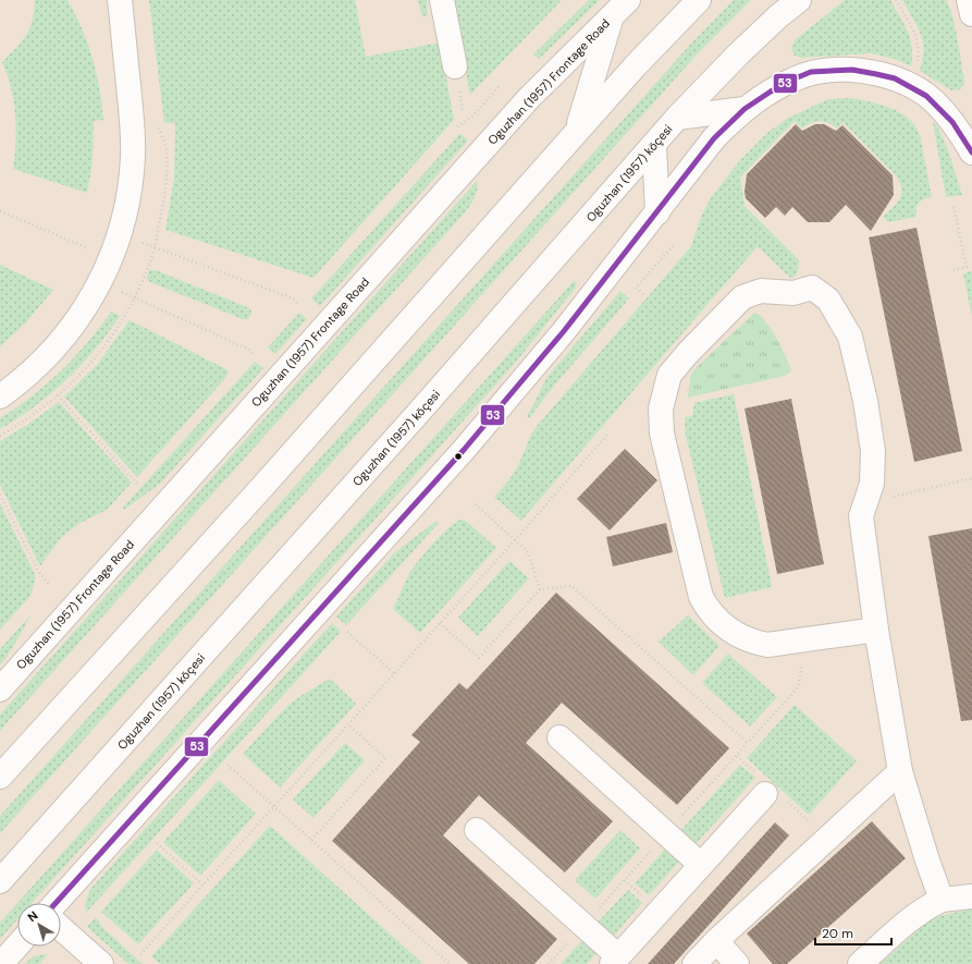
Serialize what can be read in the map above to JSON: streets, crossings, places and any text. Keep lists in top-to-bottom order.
{
  "streets": {
    "main road": ["Oguzhan (1957) Frontage Road", "Oguzhan (1957) köçesi"]
  },
  "lines": ["transit line 53"],
  "scale_bar": "20 m",
  "north": "top left"
}
